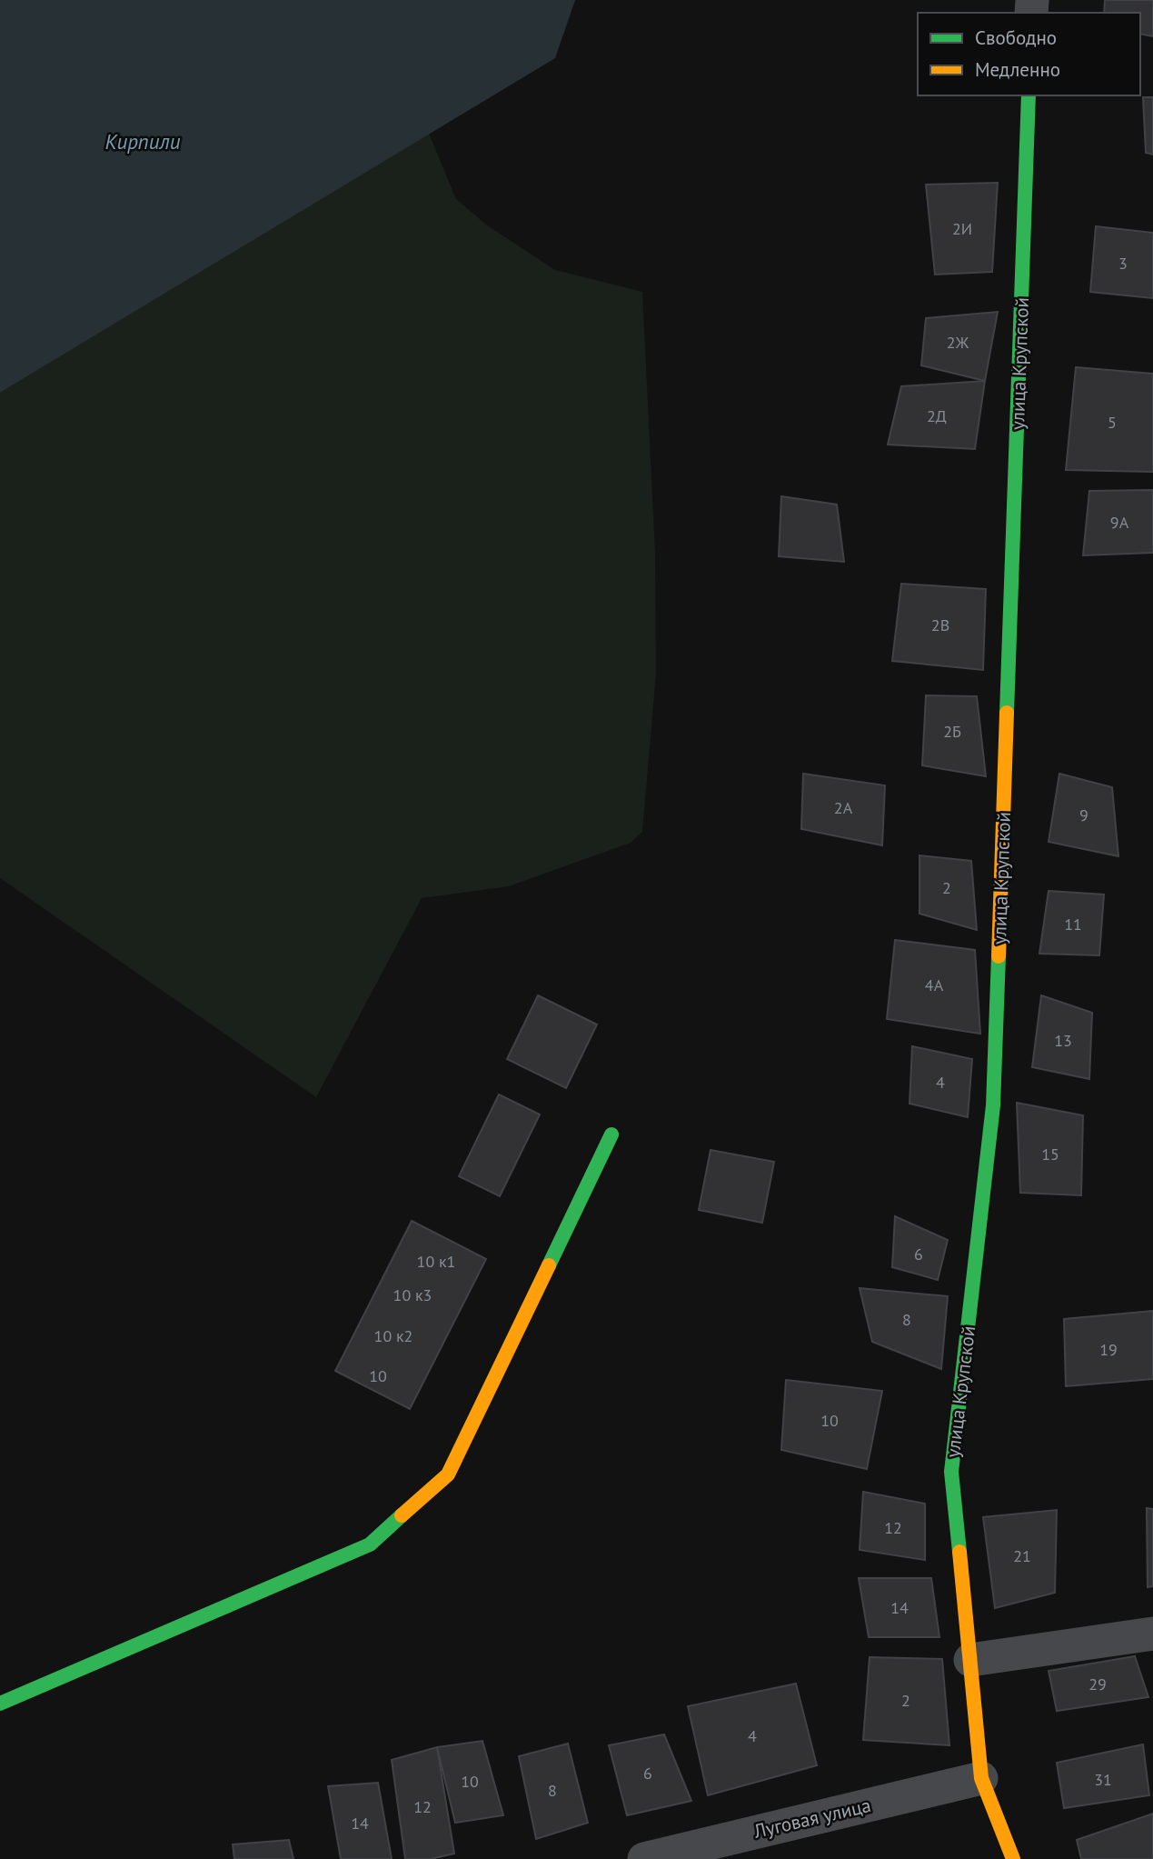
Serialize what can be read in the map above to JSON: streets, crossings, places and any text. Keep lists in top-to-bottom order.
{
  "streets": {
    "street": ["улица Крупской", "Луговая улица"]
  },
  "crossings": [
    ["улица Крупской", "Луговая улица"]
  ],
  "water": ["Кирпили"],
  "house_numbers": [
    "2И",
    "3",
    "2Ж",
    "2Д",
    "5",
    "9А",
    "2В",
    "2Б",
    "2А",
    "9",
    "2",
    "11",
    "4А",
    "13",
    "4",
    "15",
    "6",
    "10 к1",
    "10 к3",
    "8",
    "10 к2",
    "19",
    "10",
    "10",
    "12",
    "21",
    "14",
    "29",
    "2",
    "4",
    "6",
    "31",
    "10",
    "8",
    "12",
    "14"
  ],
  "legend": ["Свободно", "Медленно"]
}
